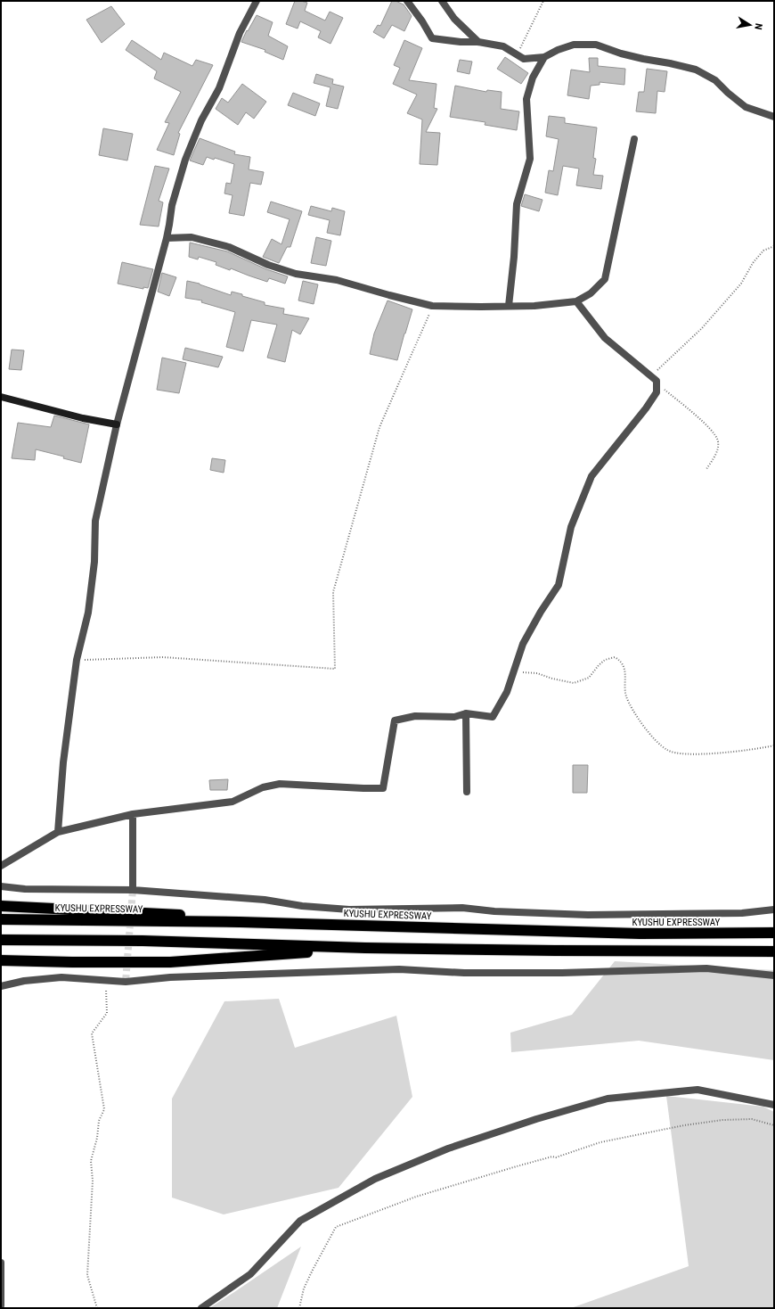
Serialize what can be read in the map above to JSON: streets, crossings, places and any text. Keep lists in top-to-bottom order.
{
  "streets": {
    "highway": ["KYUSHU EXPRESSWAY"]
  },
  "north": "right"
}
